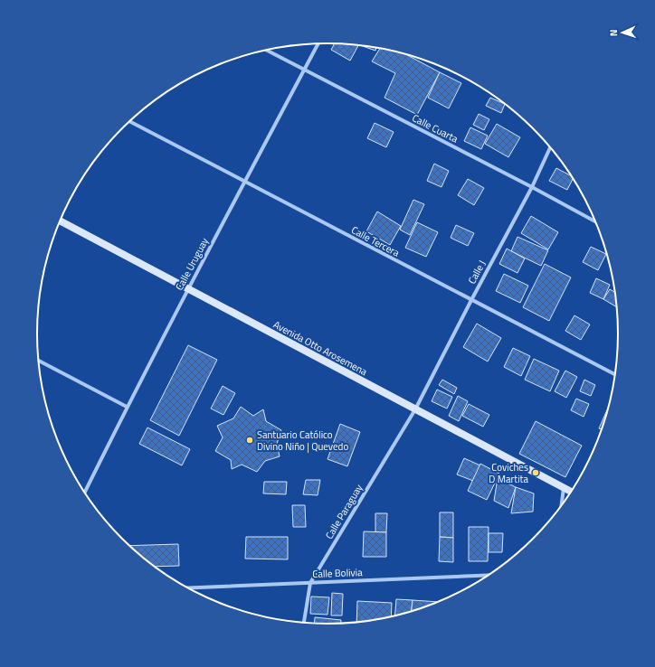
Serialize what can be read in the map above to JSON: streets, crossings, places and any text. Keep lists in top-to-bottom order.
{
  "streets": {
    "main road": ["Avenida Otto Arosemena"],
    "street": [
      "Calle Cuarta",
      "Calle Tercera",
      "Calle Uruguay",
      "Calle J",
      "Calle Paraguay",
      "Calle Bolivia"
    ]
  },
  "crossings": [
    ["Calle Cuarta", "Calle Uruguay"],
    ["Calle Cuarta", "Calle J"],
    ["Calle Tercera", "Calle Uruguay"],
    ["Calle Tercera", "Calle J"],
    ["Calle Uruguay", "Avenida Otto Arosemena"],
    ["Calle J", "Avenida Otto Arosemena"],
    ["Calle J", "Calle Paraguay"],
    ["Avenida Otto Arosemena", "Calle Paraguay"],
    ["Calle Paraguay", "Calle Bolivia"]
  ],
  "places": ["Santuario Católico Divino Niño | Quevedo", "Coviches D Martita"],
  "north": "left"
}
